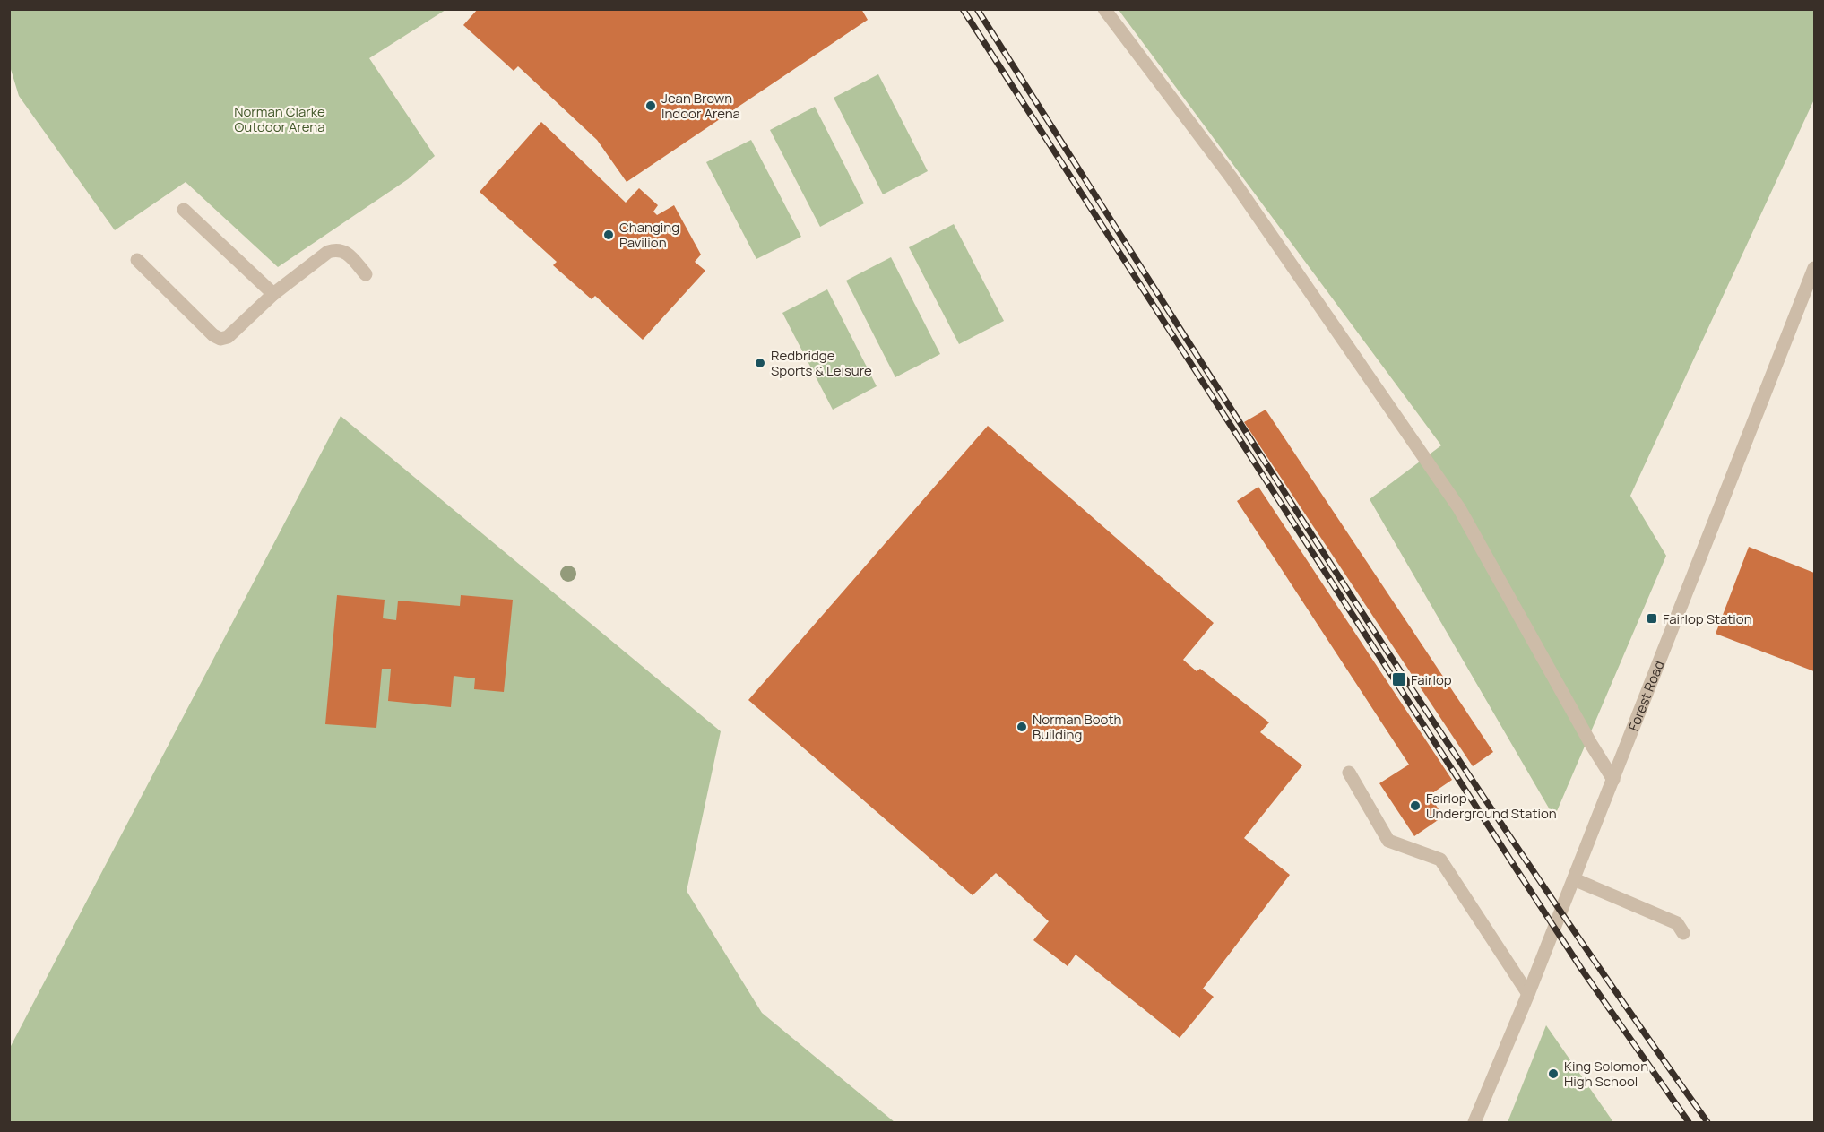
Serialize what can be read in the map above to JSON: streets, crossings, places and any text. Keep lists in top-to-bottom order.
{
  "streets": {
    "street": ["Forest Road"]
  },
  "parks": ["Norman Clarke Outdoor Arena"],
  "places": {
    "other": [
      "Jean Brown Indoor Arena",
      "Changing Pavilion",
      "Redbridge Sports & Leisure",
      "Norman Booth Building",
      "Fairlop Underground Station",
      "King Solomon High School"
    ],
    "transit": ["Fairlop Station", "Fairlop"]
  }
}
